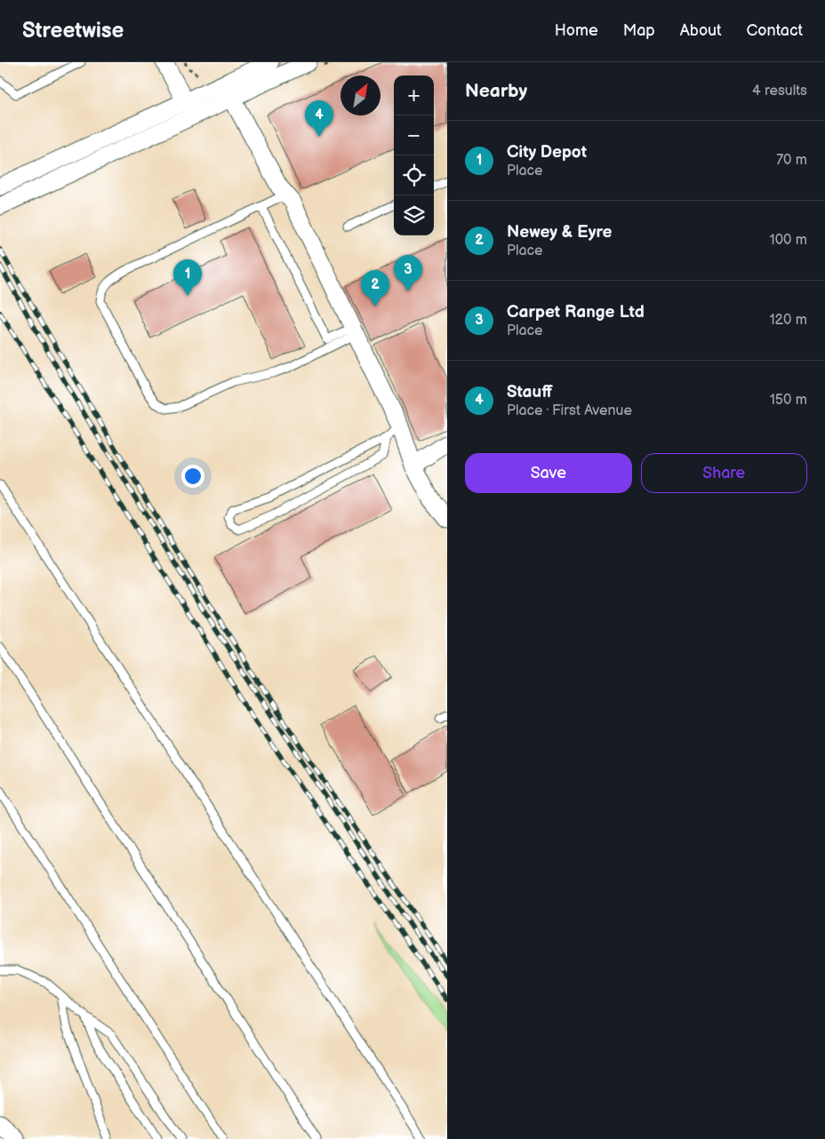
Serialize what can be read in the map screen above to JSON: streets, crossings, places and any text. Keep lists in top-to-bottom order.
{
  "north": "top right",
  "page": {
    "header": "Streetwise",
    "nav": [
      "Home",
      "Map",
      "About",
      "Contact"
    ],
    "heading": ["Nearby", "4 results"],
    "map_buttons": ["+", "−"],
    "pins": [
      "4",
      "3",
      "1",
      "2"
    ],
    "list": [
      {
        "mark": "1",
        "name": "City Depot",
        "note": "Place",
        "value": "70 m"
      },
      {
        "mark": "2",
        "name": "Newey & Eyre",
        "note": "Place",
        "value": "100 m"
      },
      {
        "mark": "3",
        "name": "Carpet Range Ltd",
        "note": "Place",
        "value": "120 m"
      },
      {
        "mark": "4",
        "name": "Stauff",
        "note": "Place · First Avenue",
        "value": "150 m"
      }
    ],
    "buttons": ["Save", "Share"]
  }
}
